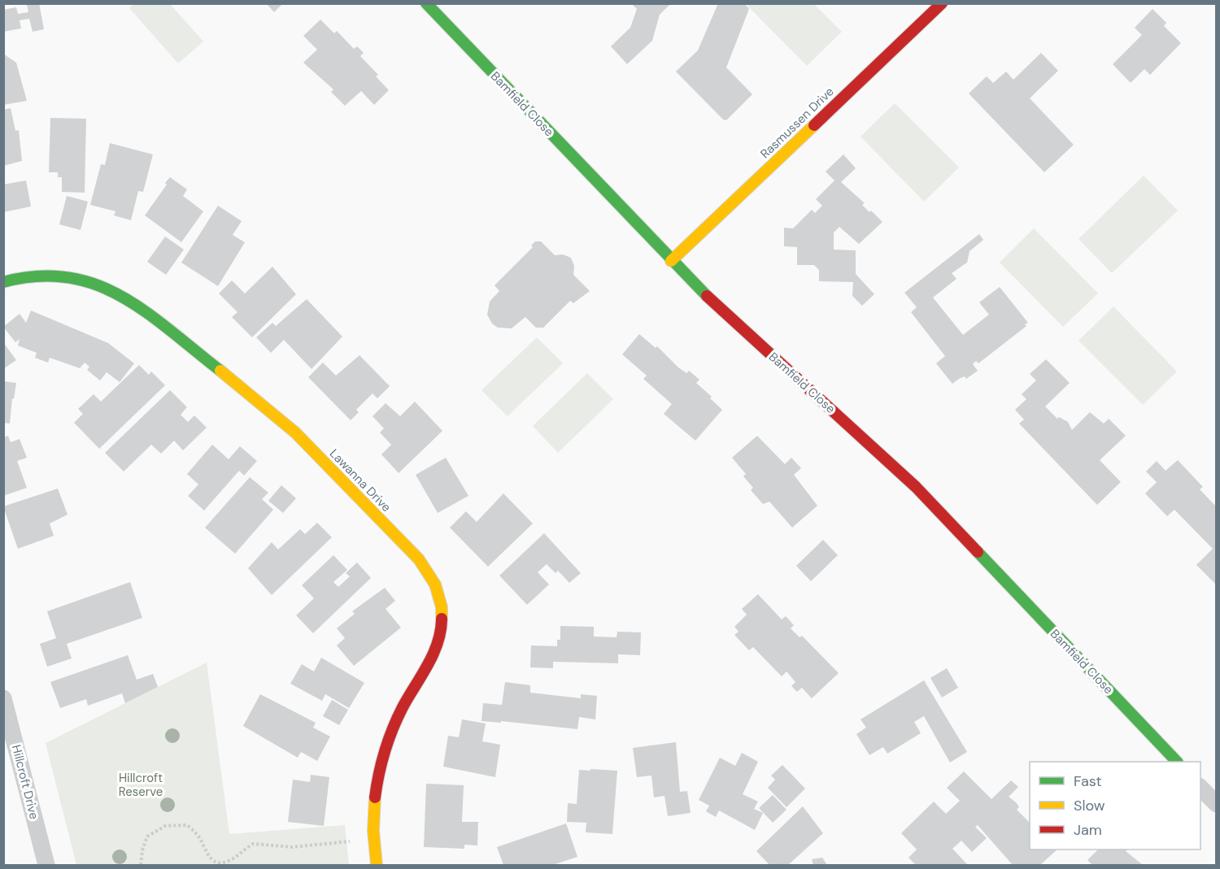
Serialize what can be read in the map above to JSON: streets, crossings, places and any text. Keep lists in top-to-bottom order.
{
  "streets": {
    "street": [
      "Bamfield Close",
      "Rasmussen Drive",
      "Lawanna Drive",
      "Hillcroft Drive"
    ]
  },
  "crossings": [
    ["Bamfield Close", "Rasmussen Drive"]
  ],
  "parks": ["Hillcroft Reserve"],
  "legend": ["Fast", "Slow", "Jam"]
}
